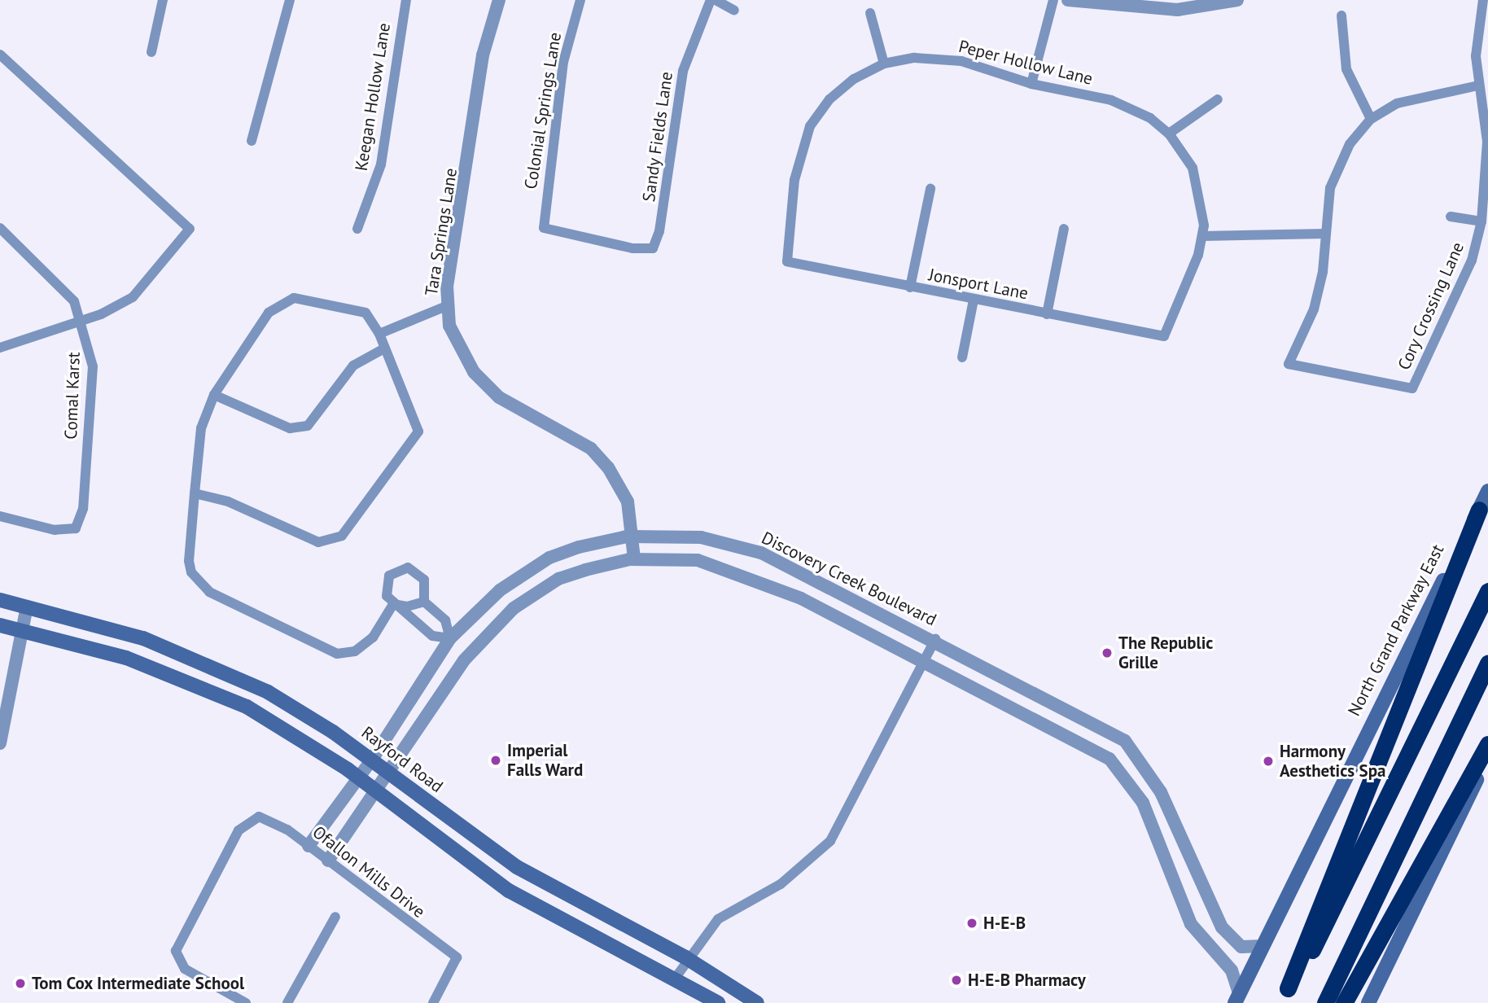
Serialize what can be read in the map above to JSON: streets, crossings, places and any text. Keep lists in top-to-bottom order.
{
  "streets": {
    "main road": ["North Grand Parkway East", "Rayford Road"],
    "street": [
      "Peper Hollow Lane",
      "Keegan Hollow Lane",
      "Colonial Springs Lane",
      "Sandy Fields Lane",
      "Tara Springs Lane",
      "Jonsport Lane",
      "Cory Crossing Lane",
      "Comal Karst",
      "Discovery Creek Boulevard",
      "Ofallon Mills Drive"
    ]
  },
  "crossings": [
    ["Peper Hollow Lane", "Jonsport Lane"],
    ["Colonial Springs Lane", "Sandy Fields Lane"],
    ["Tara Springs Lane", "Discovery Creek Boulevard"],
    ["Discovery Creek Boulevard", "North Grand Parkway East"],
    ["Discovery Creek Boulevard", "Rayford Road"],
    ["Discovery Creek Boulevard", "Ofallon Mills Drive"]
  ],
  "places": [
    "The Republic Grille",
    "Imperial Falls Ward",
    "Harmony Aesthetics Spa",
    "H-E-B",
    "H-E-B Pharmacy",
    "Tom Cox Intermediate School"
  ]
}
